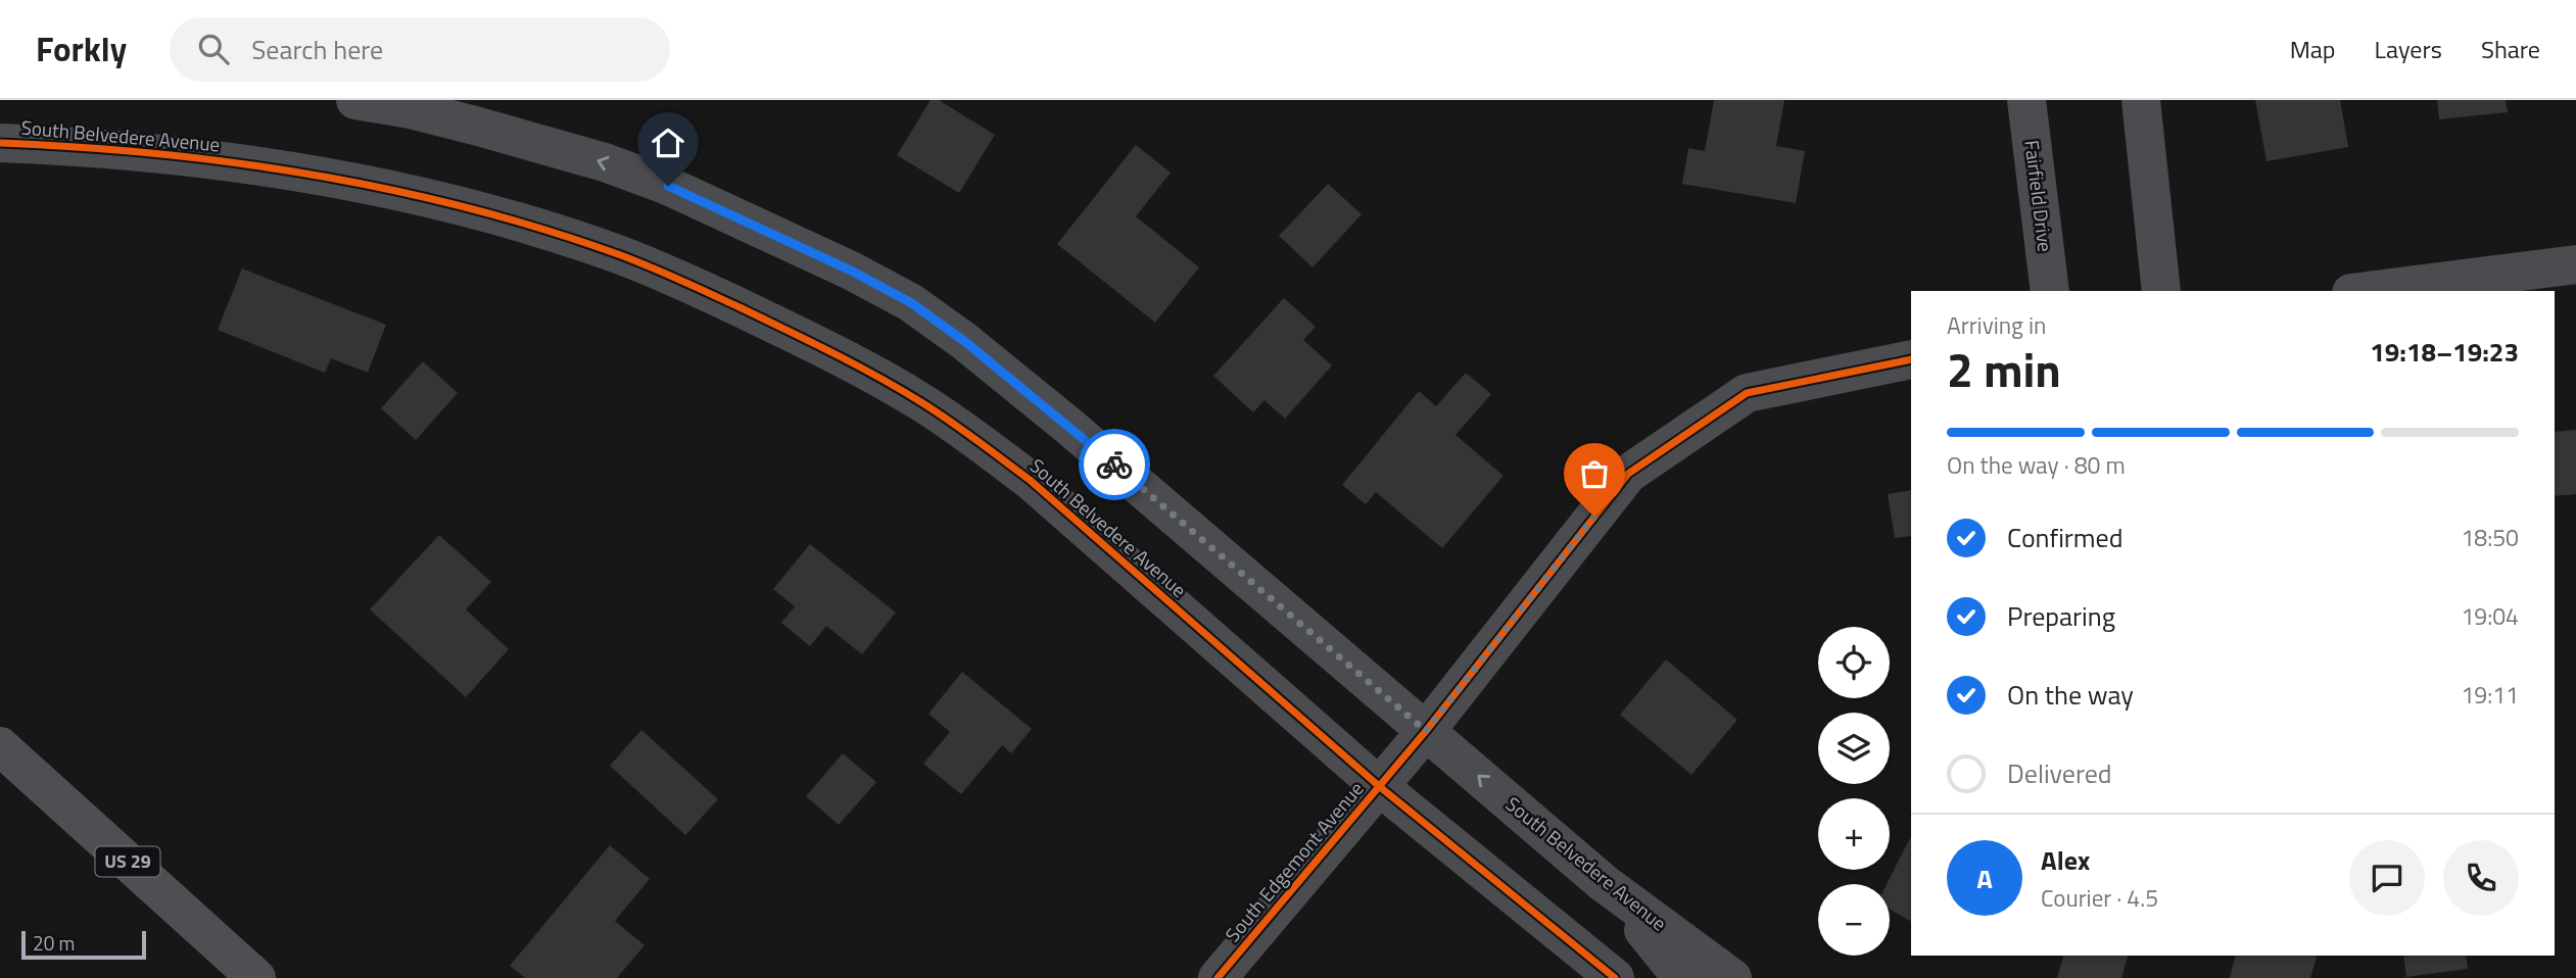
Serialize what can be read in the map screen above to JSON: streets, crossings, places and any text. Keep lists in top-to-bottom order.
{
  "streets": {
    "main road": ["US 29"],
    "street": ["South Belvedere Avenue", "Fairfield Drive", "South Edgemont Avenue"]
  },
  "crossings": [
    ["South Belvedere Avenue", "South Edgemont Avenue"]
  ],
  "scale_bar": "20 m",
  "page": {
    "header": "Forkly",
    "search": "Search here",
    "nav": ["Map", "Layers", "Share"],
    "heading": ["2 min", "Arriving in", "19:18–19:23"],
    "panel": ["Alex", "Courier · 4.5"],
    "bar": "On the way · 80 m",
    "list": [
      ["Confirmed", "18:50"],
      ["Preparing", "19:04"],
      ["On the way", "19:11"],
      "Delivered"
    ],
    "map_buttons": ["+", "−"],
    "round": "A",
    "scale": "20 m"
  }
}
